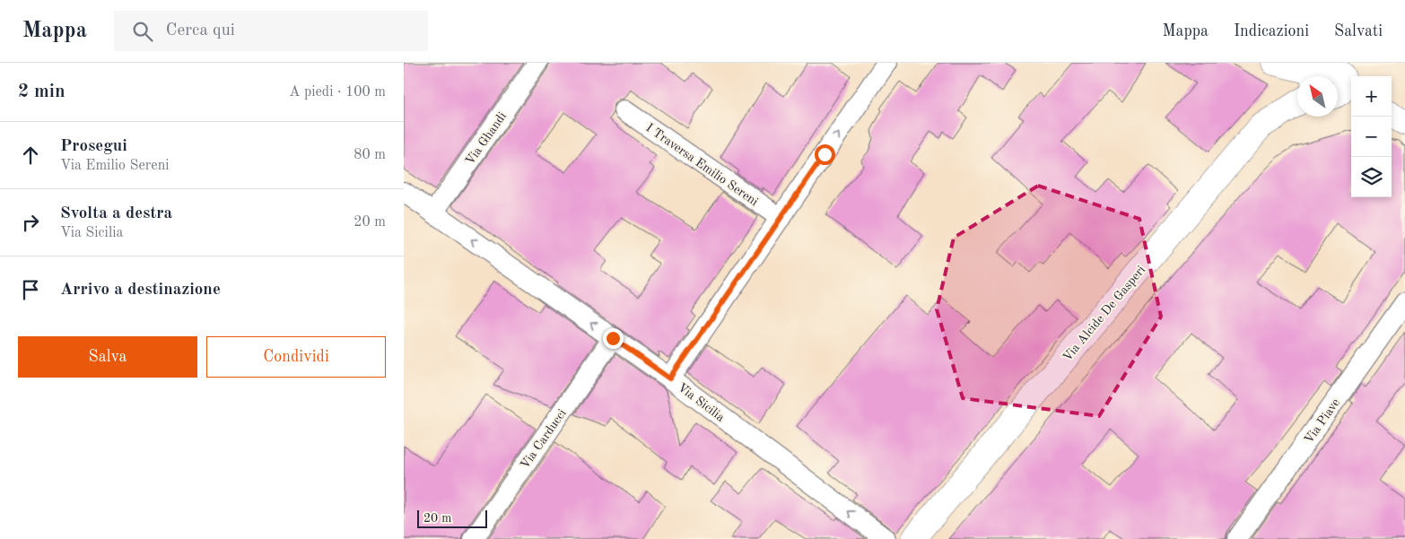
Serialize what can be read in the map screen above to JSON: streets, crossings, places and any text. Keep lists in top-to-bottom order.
{
  "streets": {
    "street": [
      "Via Ghandi",
      "I Traversa Emilio Sereni",
      "Via Alcide De Gasperi",
      "Via Sicilia",
      "Via Piave",
      "Via Carducci"
    ]
  },
  "crossings": [
    ["Via Ghandi", "Via Sicilia"],
    ["Via Sicilia", "Via Carducci"]
  ],
  "one_way": ["Via Sicilia"],
  "scale_bar": "20 m",
  "north": "top left",
  "page": {
    "header": "Mappa",
    "search": "Cerca qui",
    "nav": ["Mappa", "Indicazioni", "Salvati"],
    "heading": ["2 min", "A piedi · 100 m"],
    "map_buttons": ["+", "−"],
    "list": [
      ["Prosegui", "Via Emilio Sereni", "80 m"],
      ["Svolta a destra", "Via Sicilia", "20 m"],
      "Arrivo a destinazione"
    ],
    "buttons": ["Salva", "Condividi"],
    "scale": "20 m"
  }
}
